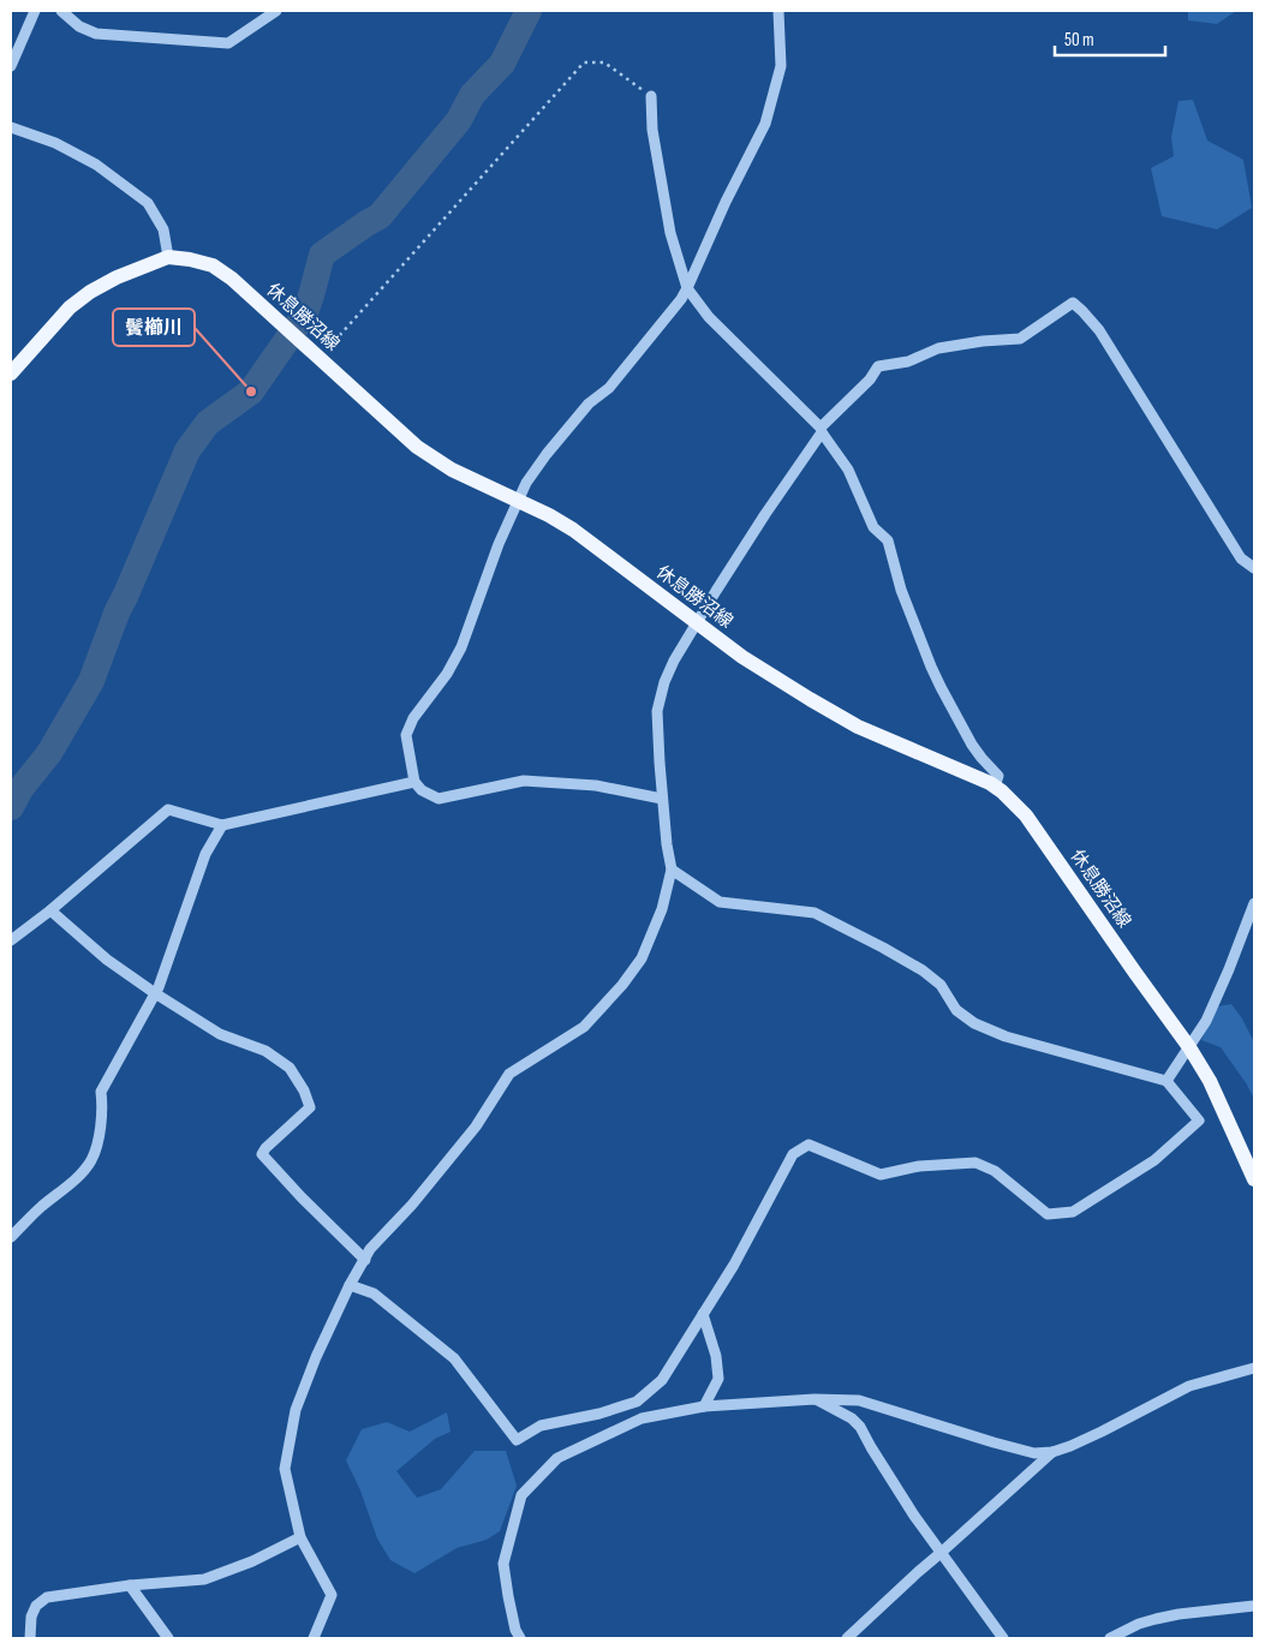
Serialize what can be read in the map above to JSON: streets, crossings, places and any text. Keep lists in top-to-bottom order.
{
  "streets": {
    "main road": ["休息勝沼線"]
  },
  "places": ["鬢櫛川"],
  "scale_bar": "50 m"
}
